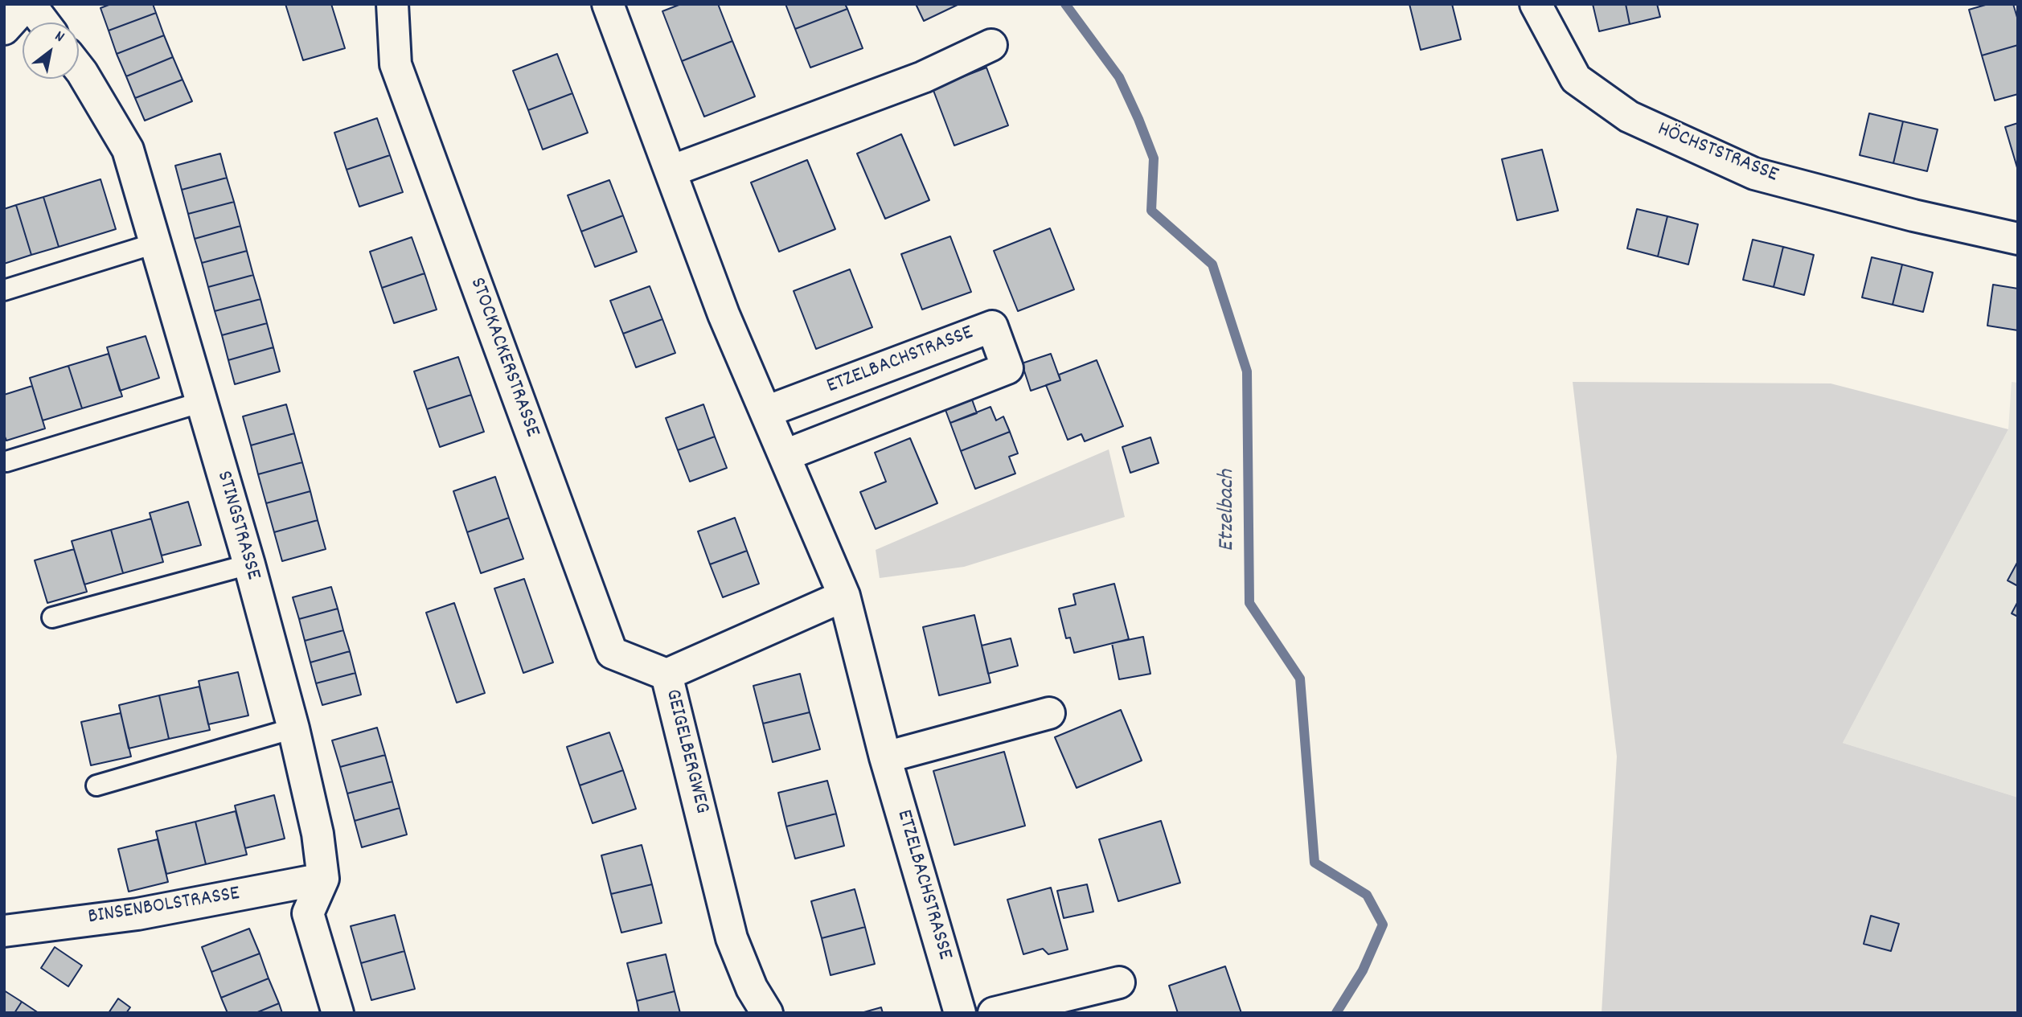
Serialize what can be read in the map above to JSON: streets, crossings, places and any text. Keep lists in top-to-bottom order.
{
  "streets": {
    "street": [
      "HÖCHSTSTRASSE",
      "STOCKACKERSTRASSE",
      "ETZELBACHSTRASSE",
      "STINGSTRASSE",
      "GEIGELBERGWEG",
      "BINSENBOLSTRASSE"
    ]
  },
  "crossings": [
    ["STOCKACKERSTRASSE", "GEIGELBERGWEG"],
    ["ETZELBACHSTRASSE", "GEIGELBERGWEG"],
    ["STINGSTRASSE", "BINSENBOLSTRASSE"]
  ],
  "water": ["Etzelbach"],
  "north": "top right"
}
